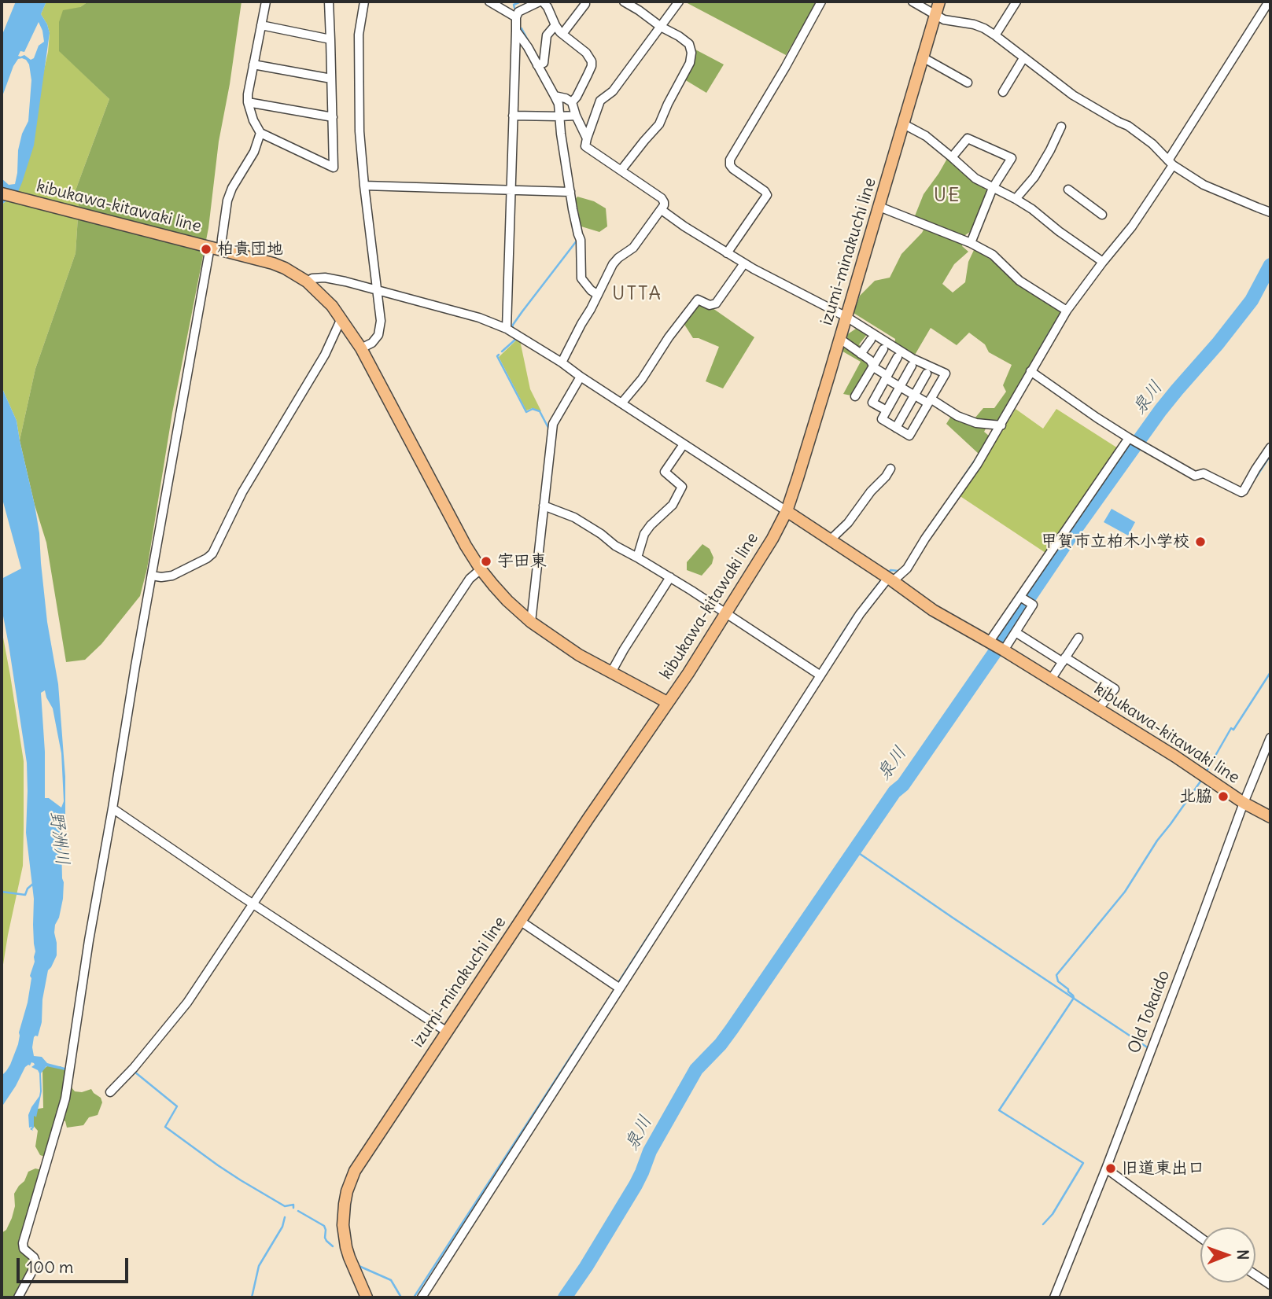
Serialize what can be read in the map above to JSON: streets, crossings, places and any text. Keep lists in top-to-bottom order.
{
  "streets": {
    "main road": ["kibukawa-kitawaki line", "izumi-minakuchi line"],
    "street": ["Old Tokaido"]
  },
  "crossings": [
    ["kibukawa-kitawaki line", "izumi-minakuchi line"],
    ["kibukawa-kitawaki line", "Old Tokaido"]
  ],
  "districts": ["UE", "UTTA"],
  "water": ["泉川", "野洲川"],
  "places": [
    "柏貴団地",
    "甲賀市立柏木小学校",
    "宇田東",
    "北脇",
    "旧道東出口"
  ],
  "scale_bar": "100 m",
  "north": "right"
}
